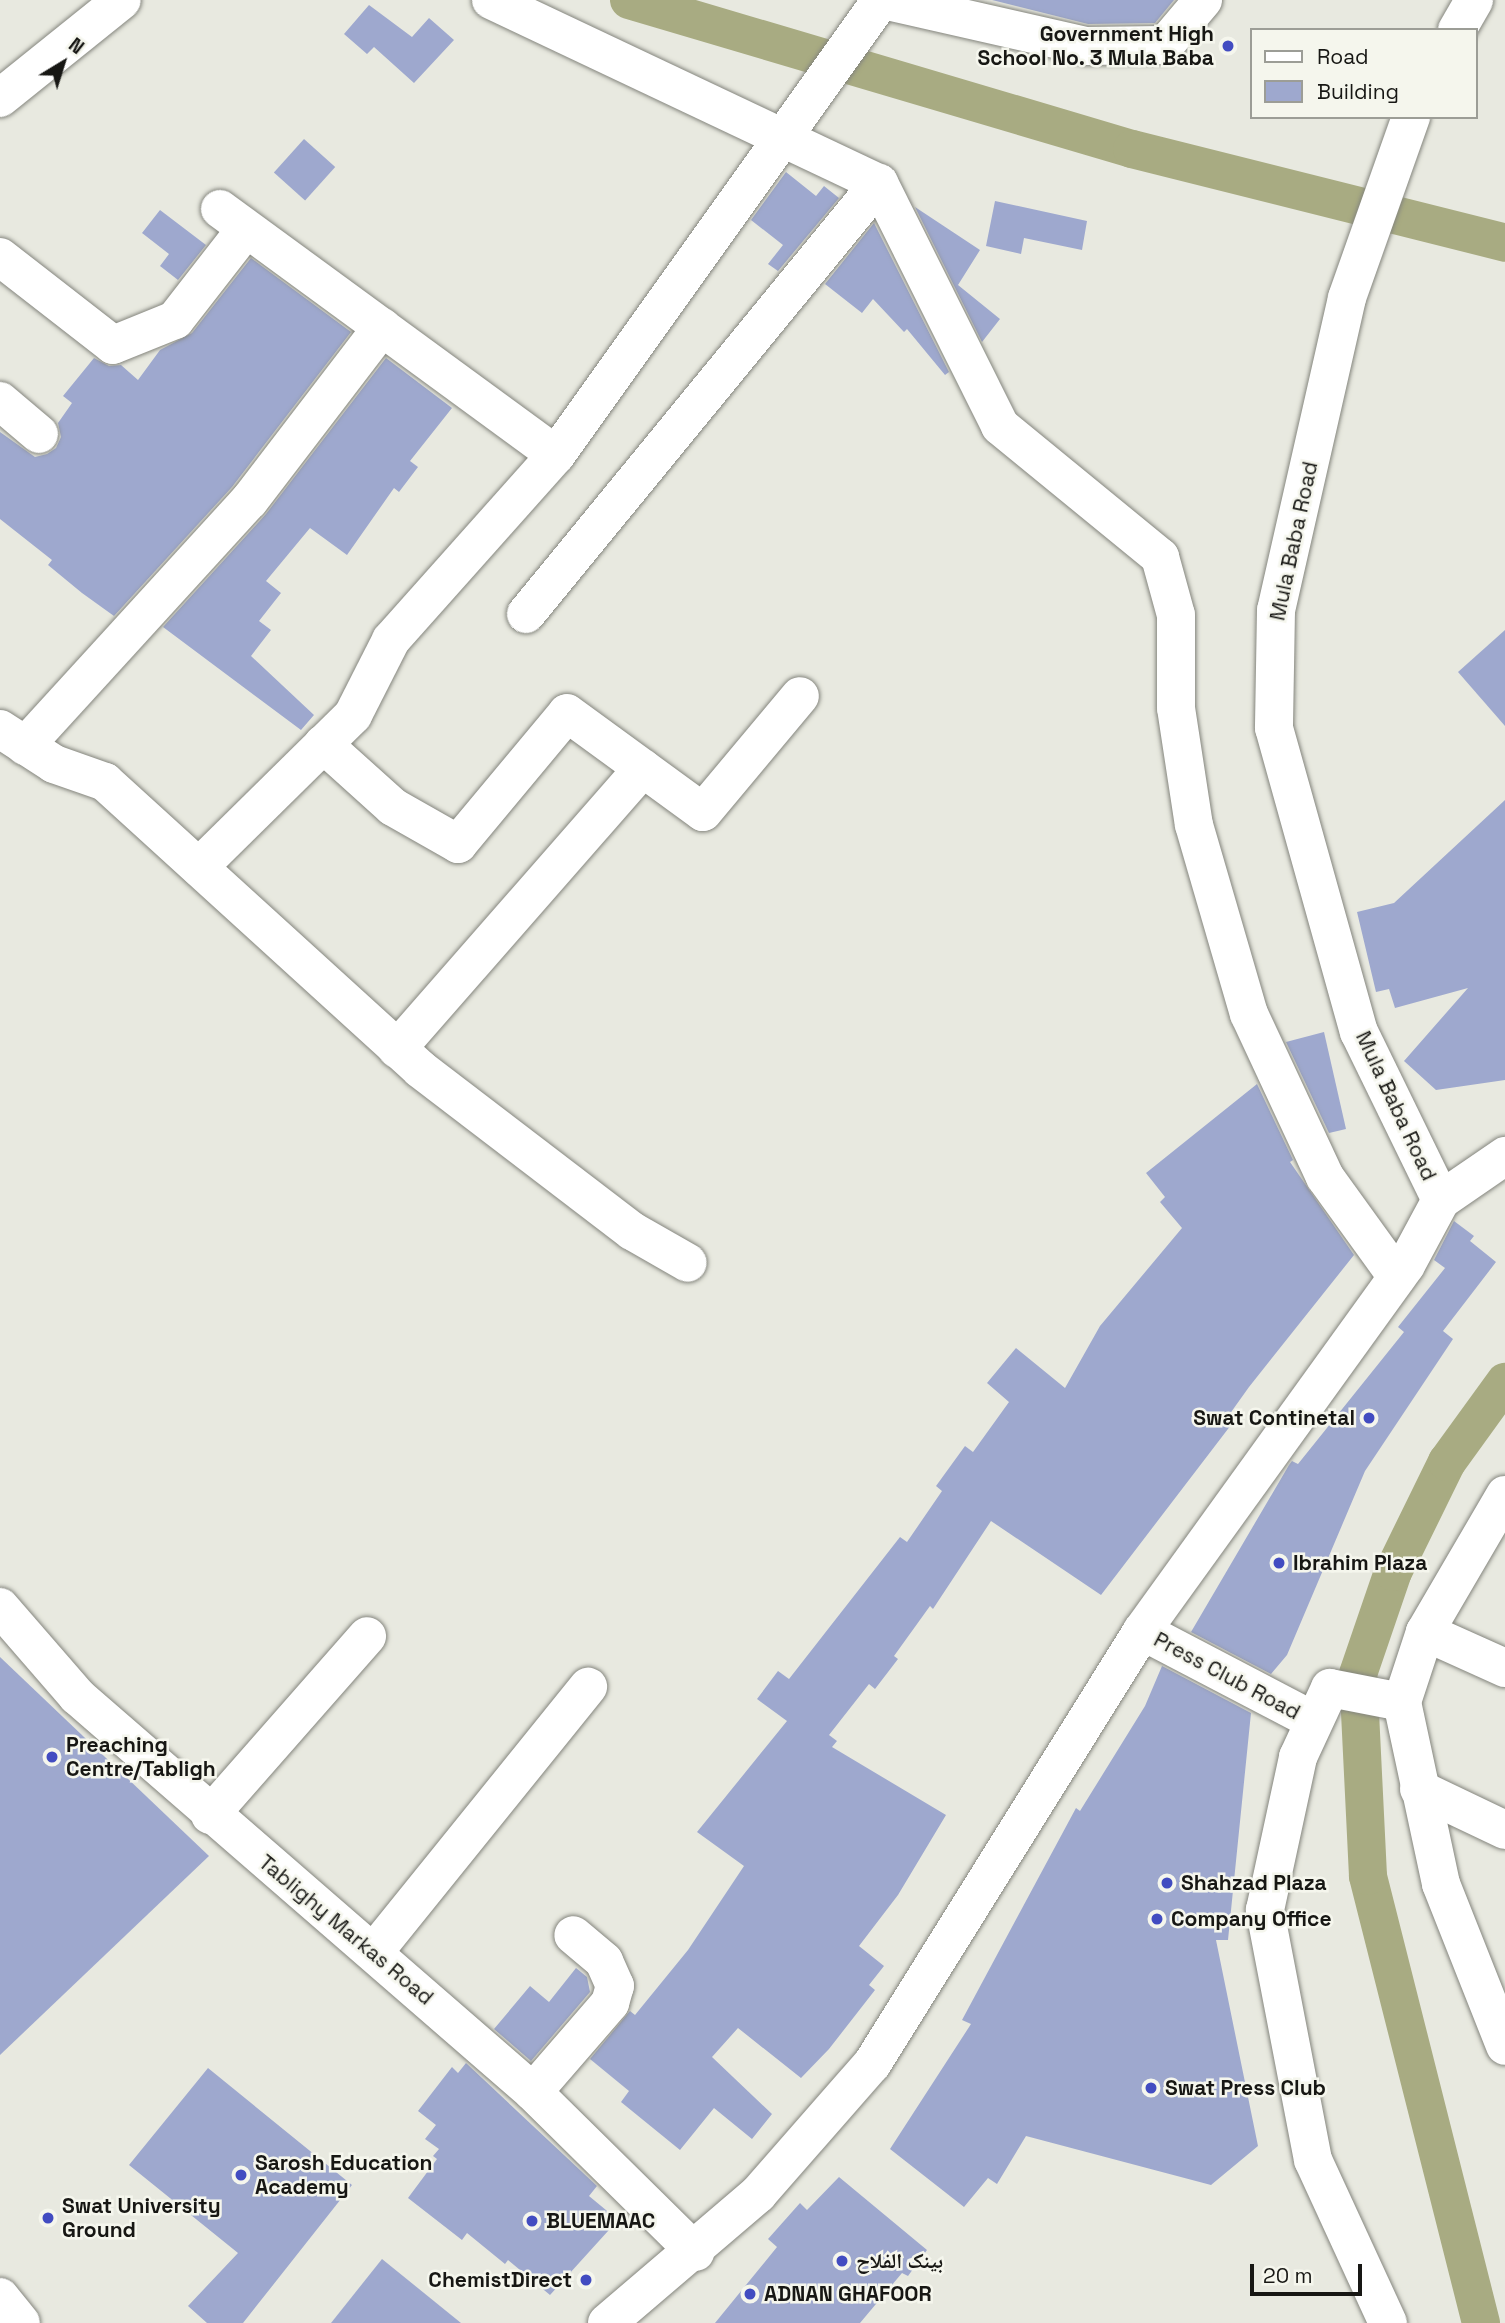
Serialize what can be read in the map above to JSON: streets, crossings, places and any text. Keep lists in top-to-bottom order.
{
  "streets": {
    "street": ["Mula Baba Road", "Press Club Road", "Tablighy Markas Road"]
  },
  "places": [
    "Government High School No. 3 Mula Baba",
    "Swat Continetal",
    "Ibrahim Plaza",
    "Preaching Centre/Tabligh",
    "Shahzad Plaza",
    "Company Office",
    "Swat Press Club",
    "Sarosh Education Academy",
    "Swat University Ground",
    "BLUEMAAC",
    "بینک الفلاح",
    "ChemistDirect",
    "ADNAN GHAFOOR"
  ],
  "legend": ["Road", "Building"],
  "scale_bar": "20 m",
  "north": "top right"
}
